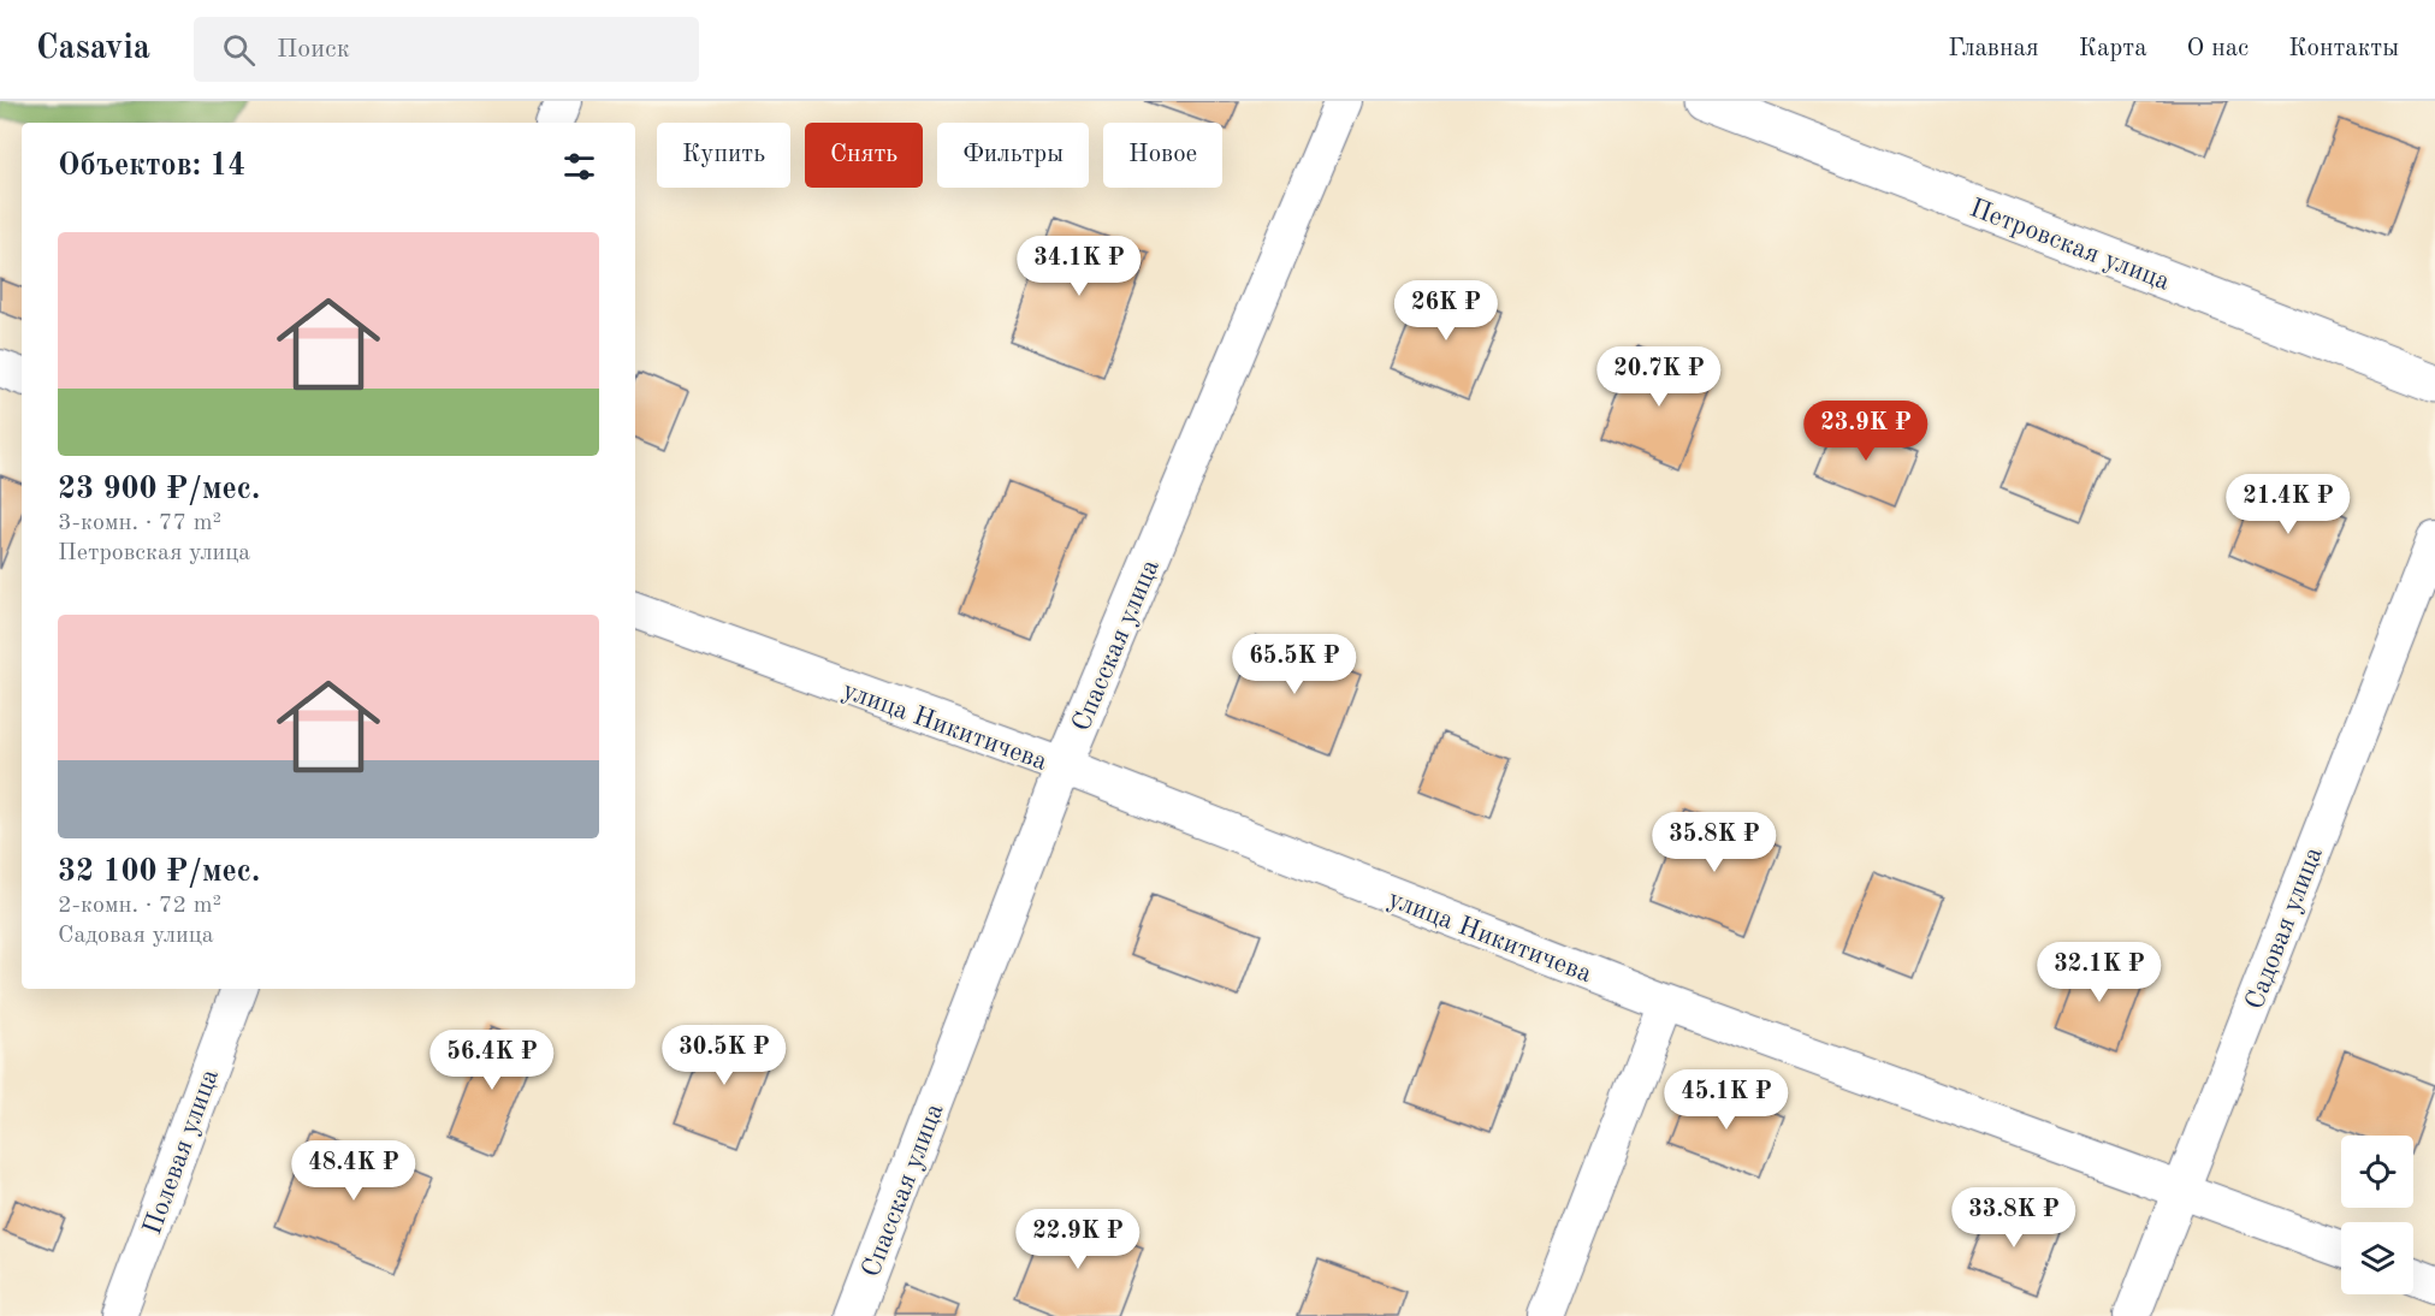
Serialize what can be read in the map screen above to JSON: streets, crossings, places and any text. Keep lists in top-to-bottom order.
{
  "streets": {
    "street": [
      "Петровская улица",
      "Спасская улица",
      "улица Никитичева",
      "Садовая улица",
      "Полевая улица"
    ]
  },
  "crossings": [
    ["Спасская улица", "улица Никитичева"],
    ["улица Никитичева", "Садовая улица"]
  ],
  "page": {
    "header": "Casavia",
    "search": "Поиск",
    "nav": [
      "Главная",
      "Карта",
      "О нас",
      "Контакты"
    ],
    "chip": [
      "Купить",
      "Снять",
      "Фильтры",
      "Новое"
    ],
    "heading": "Объектов: 14",
    "list": [
      {
        "name": "23 900 ₽/мес.",
        "note": "3-комн. · 77 m² · Петровская улица"
      },
      {
        "name": "32 100 ₽/мес.",
        "note": "2-комн. · 72 m² · Садовая улица"
      }
    ],
    "price": [
      "34.1K ₽",
      "26K ₽",
      "20.7K ₽",
      "23.9K ₽",
      "21.4K ₽",
      "65.5K ₽",
      "35.8K ₽",
      "32.1K ₽",
      "30.5K ₽",
      "56.4K ₽",
      "45.1K ₽",
      "48.4K ₽",
      "33.8K ₽",
      "22.9K ₽"
    ]
  }
}
